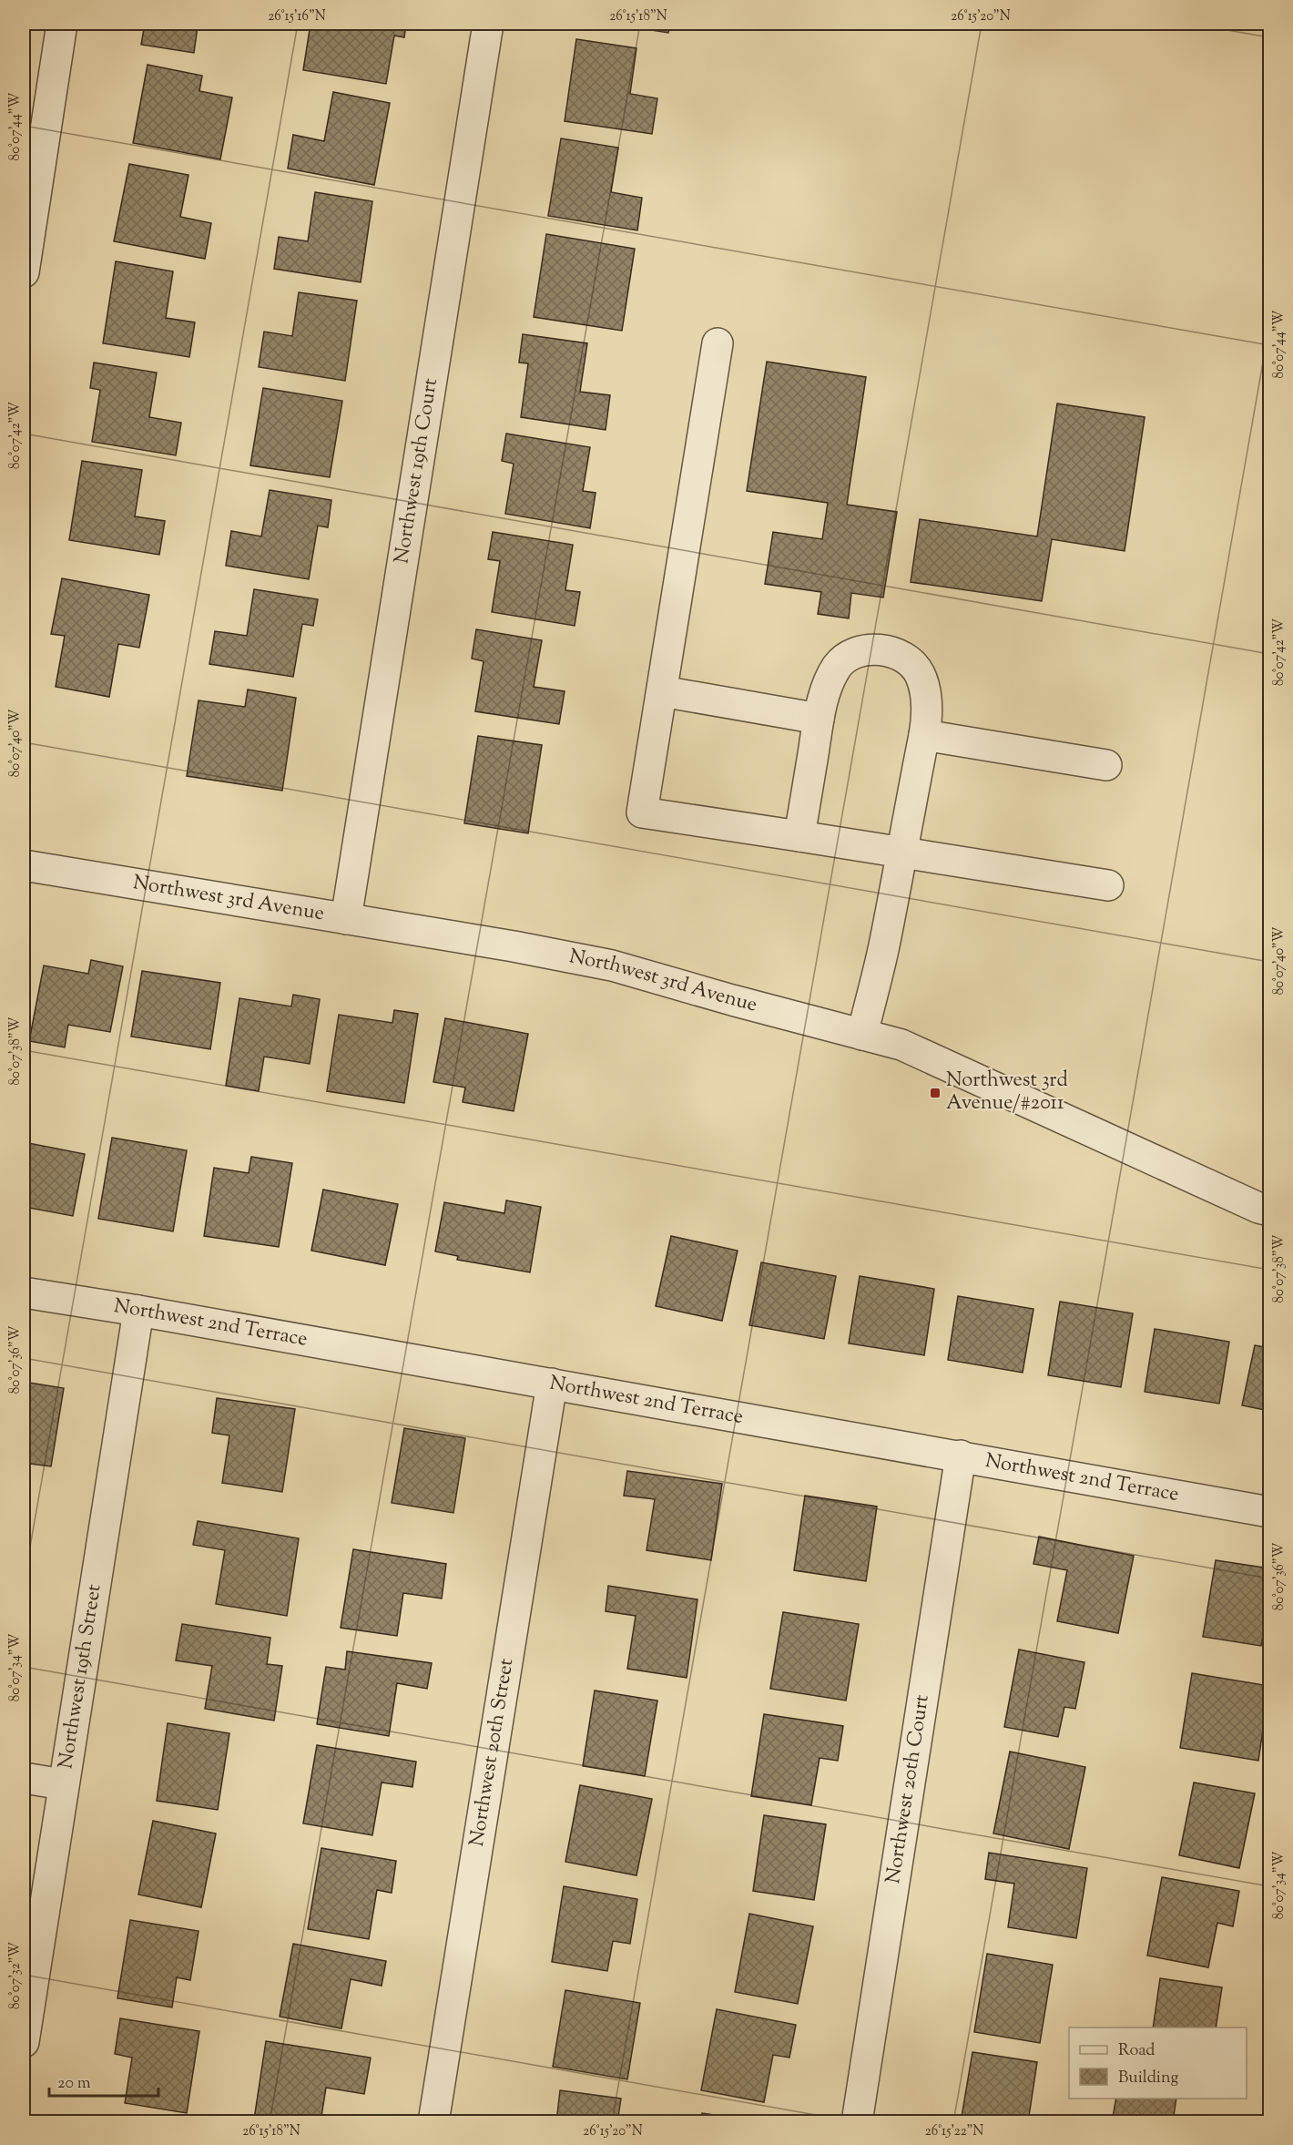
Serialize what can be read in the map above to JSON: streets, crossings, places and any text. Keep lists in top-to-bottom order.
{
  "streets": {
    "street": [
      "Northwest 19th Court",
      "Northwest 3rd Avenue",
      "Northwest 2nd Terrace",
      "Northwest 19th Street",
      "Northwest 20th Street",
      "Northwest 20th Court"
    ]
  },
  "crossings": [
    ["Northwest 19th Court", "Northwest 3rd Avenue"],
    ["Northwest 2nd Terrace", "Northwest 19th Street"],
    ["Northwest 2nd Terrace", "Northwest 20th Street"],
    ["Northwest 2nd Terrace", "Northwest 20th Court"]
  ],
  "places": {
    "transit": ["Northwest 3rd Avenue/#2011"]
  },
  "legend": ["Road", "Building"],
  "scale_bar": "20 m",
  "coordinates": [
    "26°15'16\"N",
    "26°15'18\"N",
    "26°15'20\"N",
    "80°07'44\"W",
    "80°07'42\"W",
    "80°07'40\"W",
    "80°07'38\"W",
    "80°07'36\"W",
    "80°07'34\"W",
    "80°07'32\"W",
    "26°15'22\"N"
  ]
}
